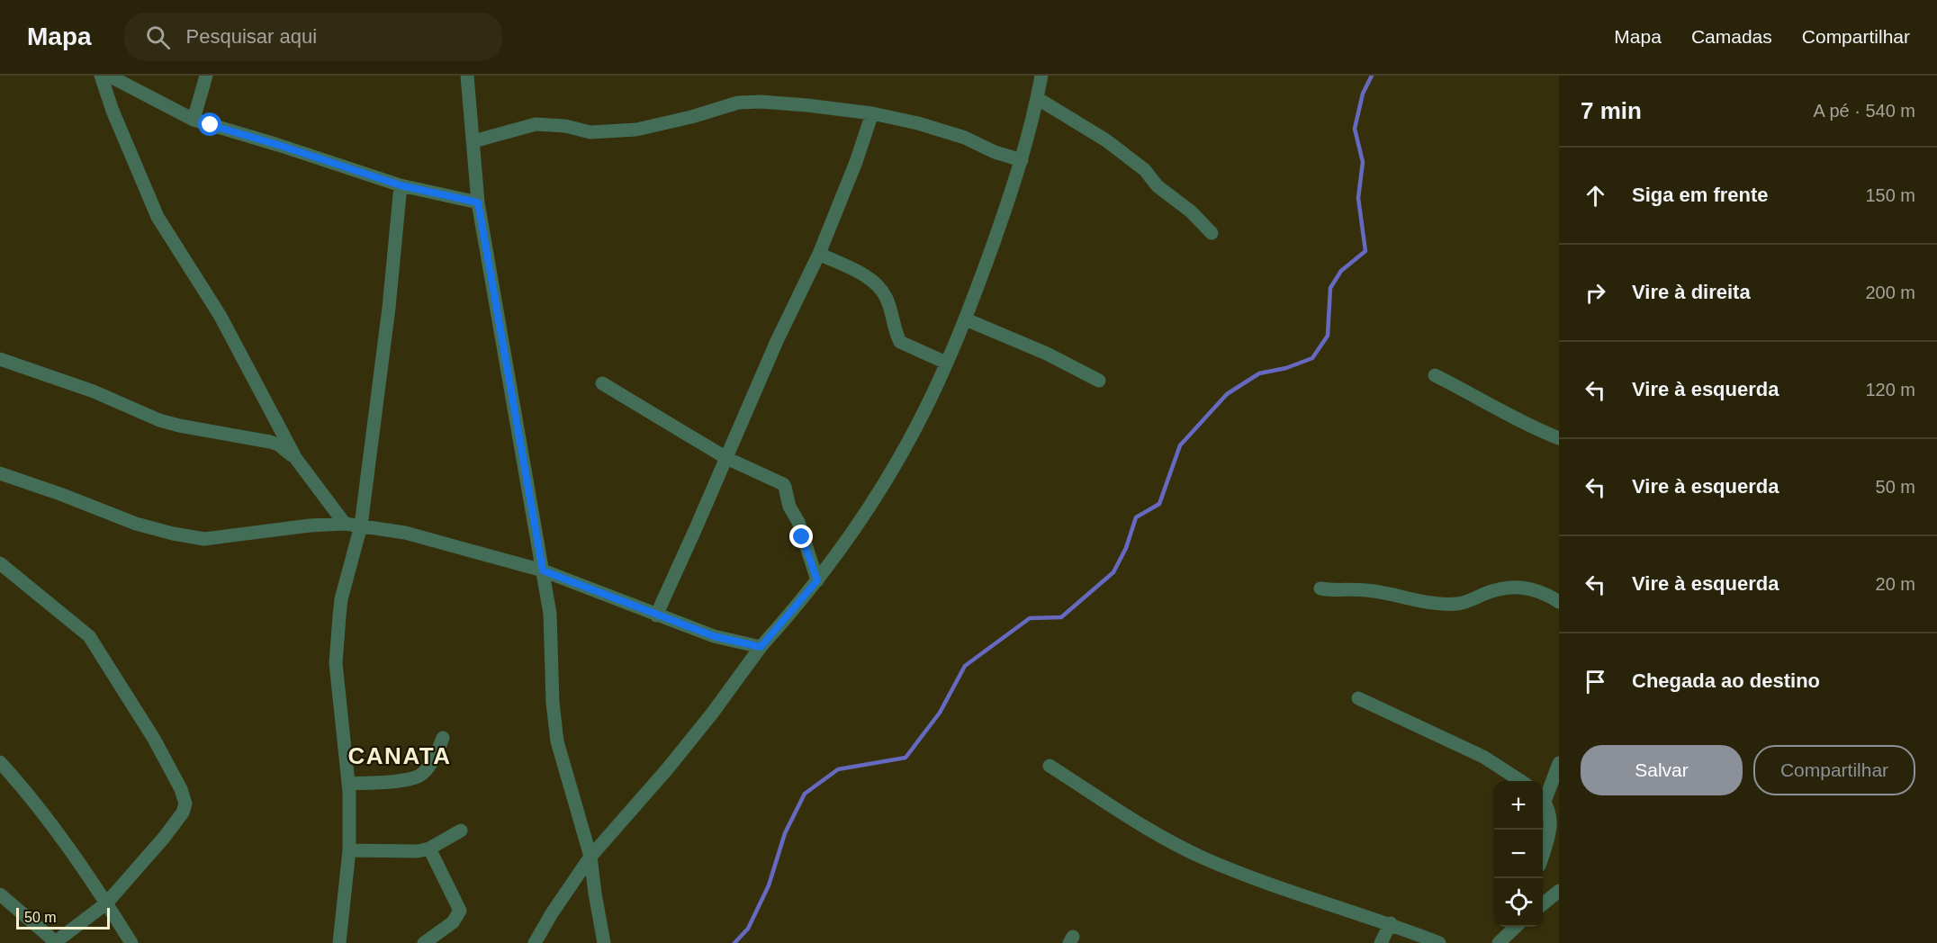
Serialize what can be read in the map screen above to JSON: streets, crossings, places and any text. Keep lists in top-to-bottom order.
{
  "districts": ["CANATA"],
  "scale_bar": "50 m",
  "page": {
    "header": "Mapa",
    "search": "Pesquisar aqui",
    "nav": ["Mapa", "Camadas", "Compartilhar"],
    "heading": ["7 min", "A pé · 540 m"],
    "list": [
      ["Siga em frente", "150 m"],
      ["Vire à direita", "200 m"],
      ["Vire à esquerda", "120 m"],
      ["Vire à esquerda", "50 m"],
      ["Vire à esquerda", "20 m"],
      "Chegada ao destino"
    ],
    "buttons": ["Salvar", "Compartilhar"],
    "map_buttons": ["+", "−"],
    "scale": "50 m"
  }
}
